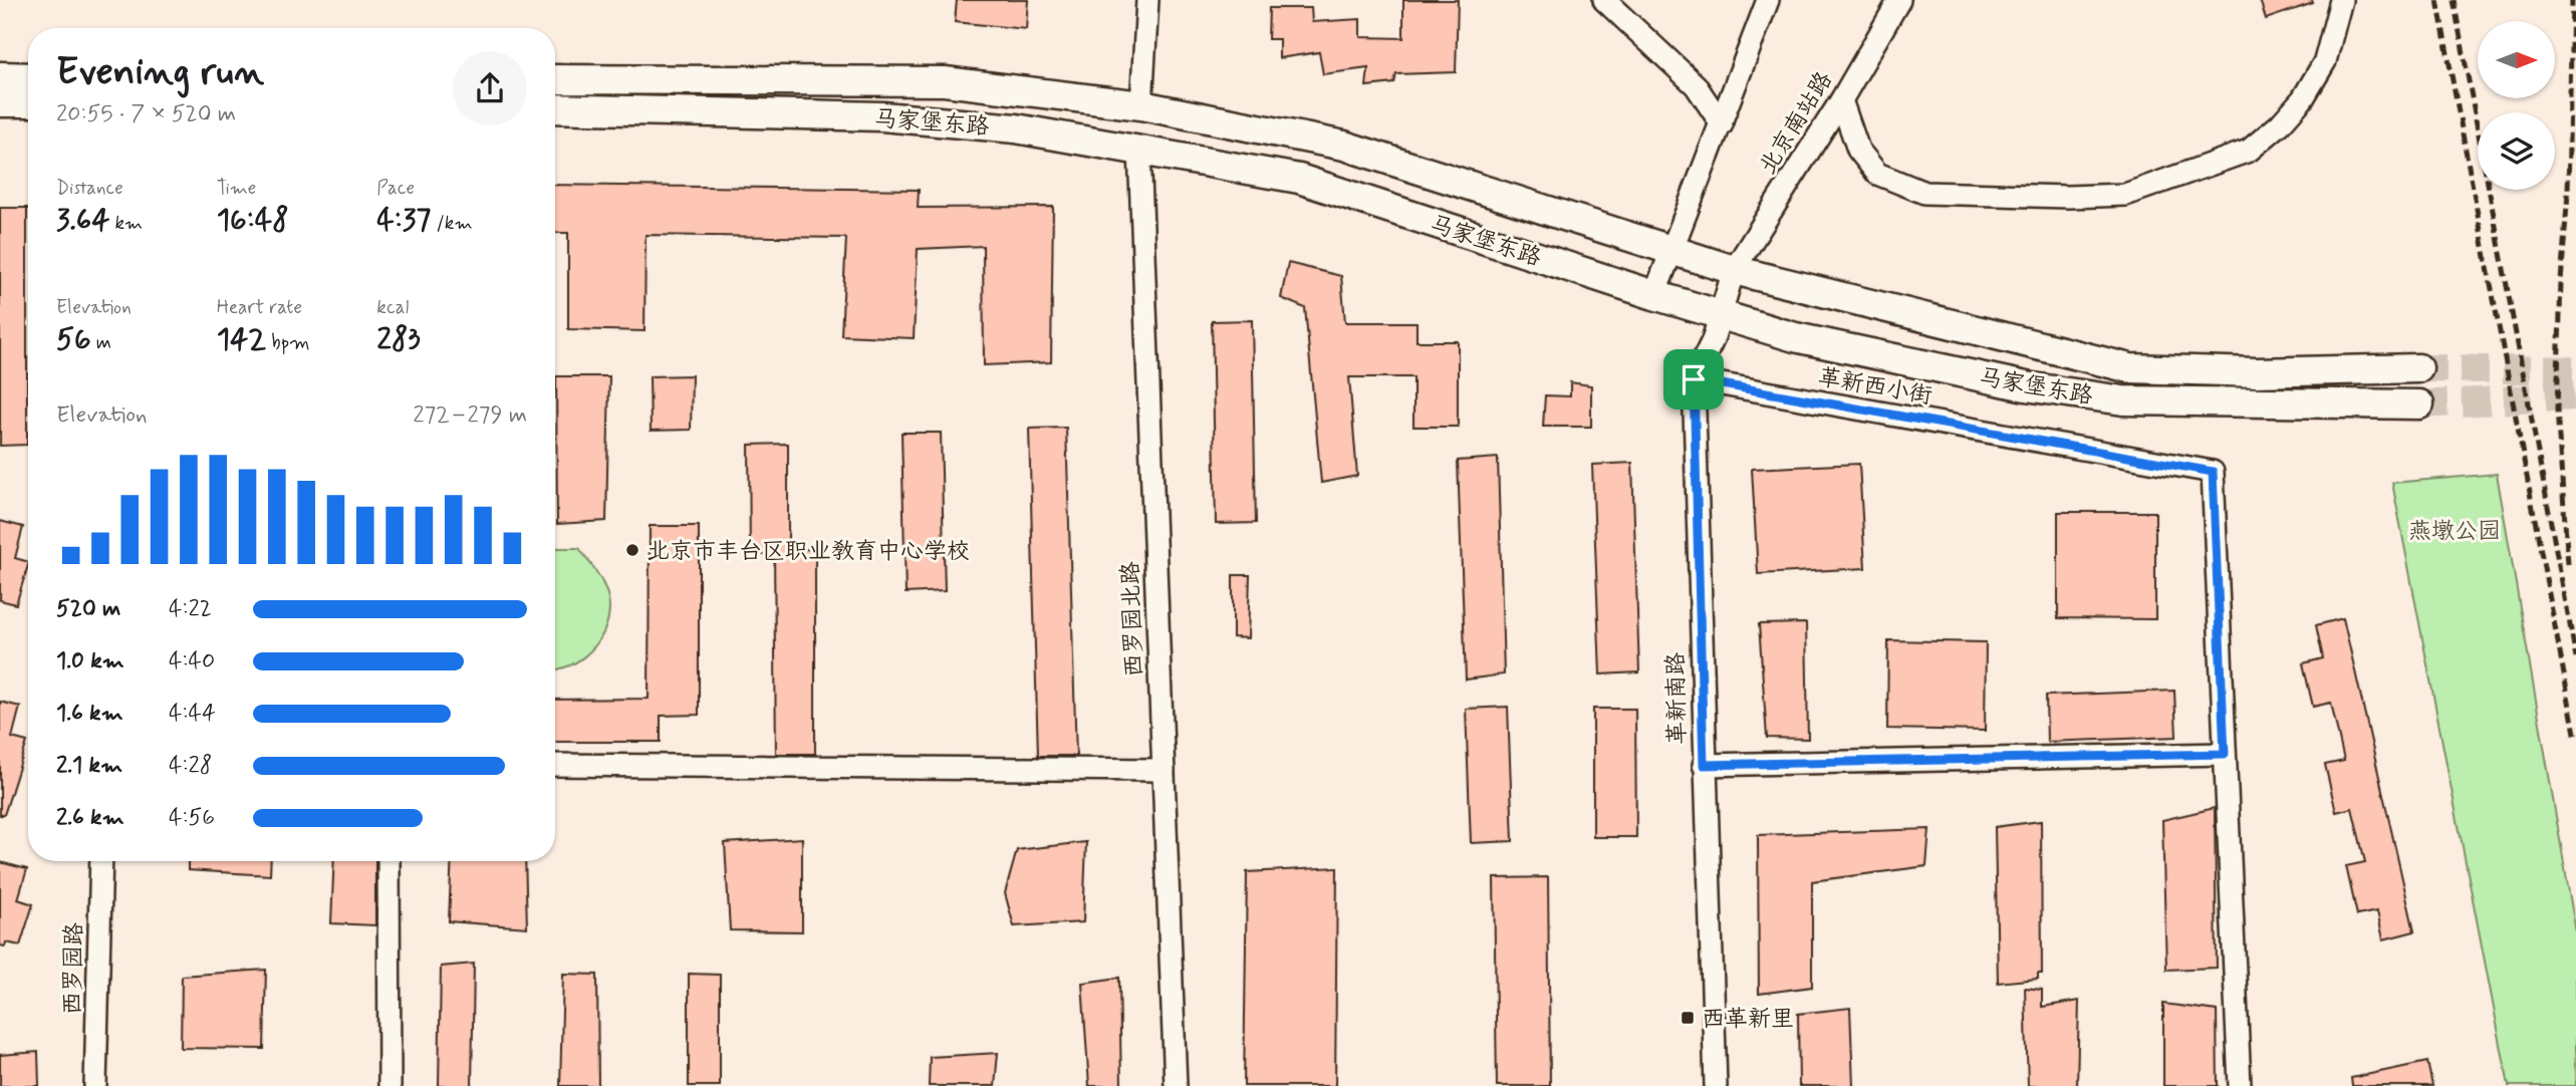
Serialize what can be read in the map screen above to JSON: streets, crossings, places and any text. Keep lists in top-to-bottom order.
{
  "streets": {
    "main road": ["马家堡东路"],
    "street": [
      "北京南站路",
      "革新西小街",
      "西罗园北路",
      "革新南路",
      "西罗园路"
    ]
  },
  "crossings": [
    ["马家堡东路", "北京南站路"],
    ["马家堡东路", "西罗园北路"],
    ["马家堡东路", "革新南路"],
    ["北京南站路", "革新南路"],
    ["革新西小街", "革新南路"]
  ],
  "parks": ["燕墩公园"],
  "places": {
    "other": ["北京市丰台区职业教育中心学校"],
    "transit": ["西革新里"]
  },
  "north": "right",
  "page": {
    "heading": ["Evening run", "20:55 · 7 × 520 m"],
    "stats": [
      ["Distance", "3.64 km"],
      ["Time", "16:48"],
      ["Pace", "4:37 /km"],
      ["Elevation", "56 m"],
      ["Heart rate", "142 bpm"],
      ["kcal", "283"]
    ],
    "chart": ["Elevation", "272–279 m"],
    "list": [
      {
        "name": "520 m",
        "note": "4:22"
      },
      {
        "name": "1.0 km",
        "note": "4:40"
      },
      {
        "name": "1.6 km",
        "note": "4:44"
      },
      {
        "name": "2.1 km",
        "note": "4:28"
      },
      {
        "name": "2.6 km",
        "note": "4:56"
      }
    ]
  }
}
